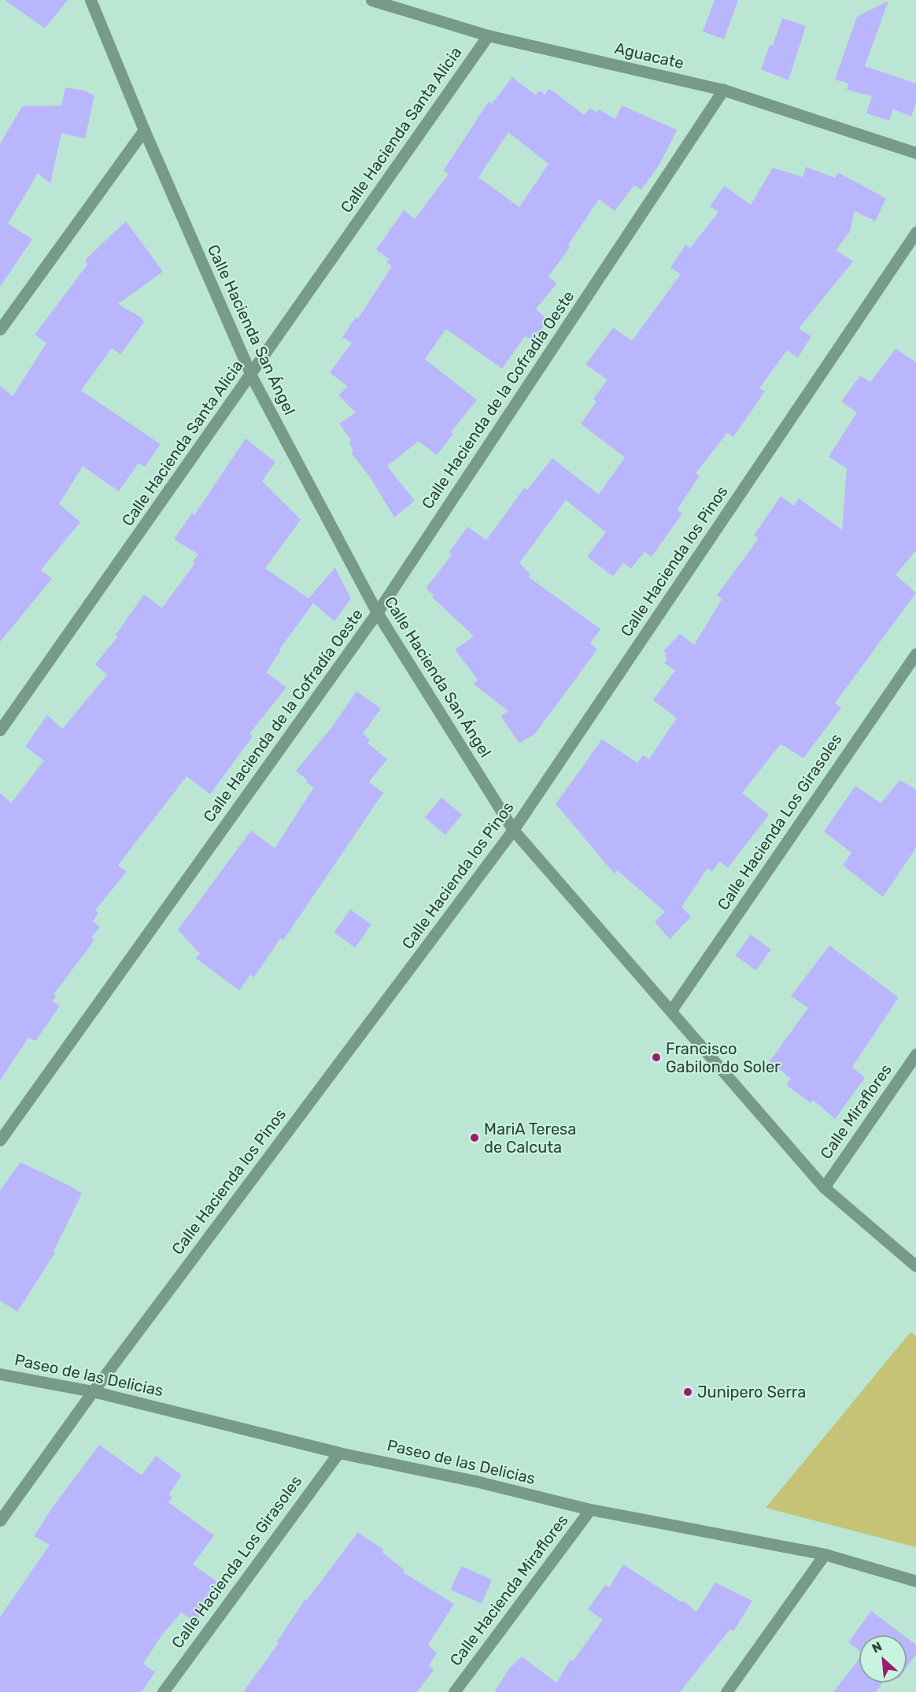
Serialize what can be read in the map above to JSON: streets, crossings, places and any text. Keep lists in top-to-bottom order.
{
  "streets": {
    "street": [
      "Aguacate",
      "Calle Hacienda Santa Alicia",
      "Calle Hacienda San Ángel",
      "Calle Hacienda de la Cofradía Oeste",
      "Calle Hacienda los Pinos",
      "Calle Hacienda Los Girasoles",
      "Calle Miraflores",
      "Paseo de las Delicias",
      "Calle Hacienda Miraflores"
    ]
  },
  "crossings": [
    ["Aguacate", "Calle Hacienda Santa Alicia"],
    ["Aguacate", "Calle Hacienda de la Cofradía Oeste"],
    ["Calle Hacienda Santa Alicia", "Calle Hacienda San Ángel"],
    ["Calle Hacienda San Ángel", "Calle Hacienda de la Cofradía Oeste"],
    ["Calle Hacienda San Ángel", "Calle Hacienda los Pinos"],
    ["Calle Hacienda San Ángel", "Calle Hacienda Los Girasoles"],
    ["Calle Hacienda San Ángel", "Calle Miraflores"],
    ["Calle Hacienda los Pinos", "Paseo de las Delicias"],
    ["Calle Hacienda Los Girasoles", "Paseo de las Delicias"],
    ["Paseo de las Delicias", "Calle Hacienda Miraflores"]
  ],
  "places": ["Francisco Gabilondo Soler", "MariA Teresa de Calcuta", "Junipero Serra"],
  "north": "top left"
}
